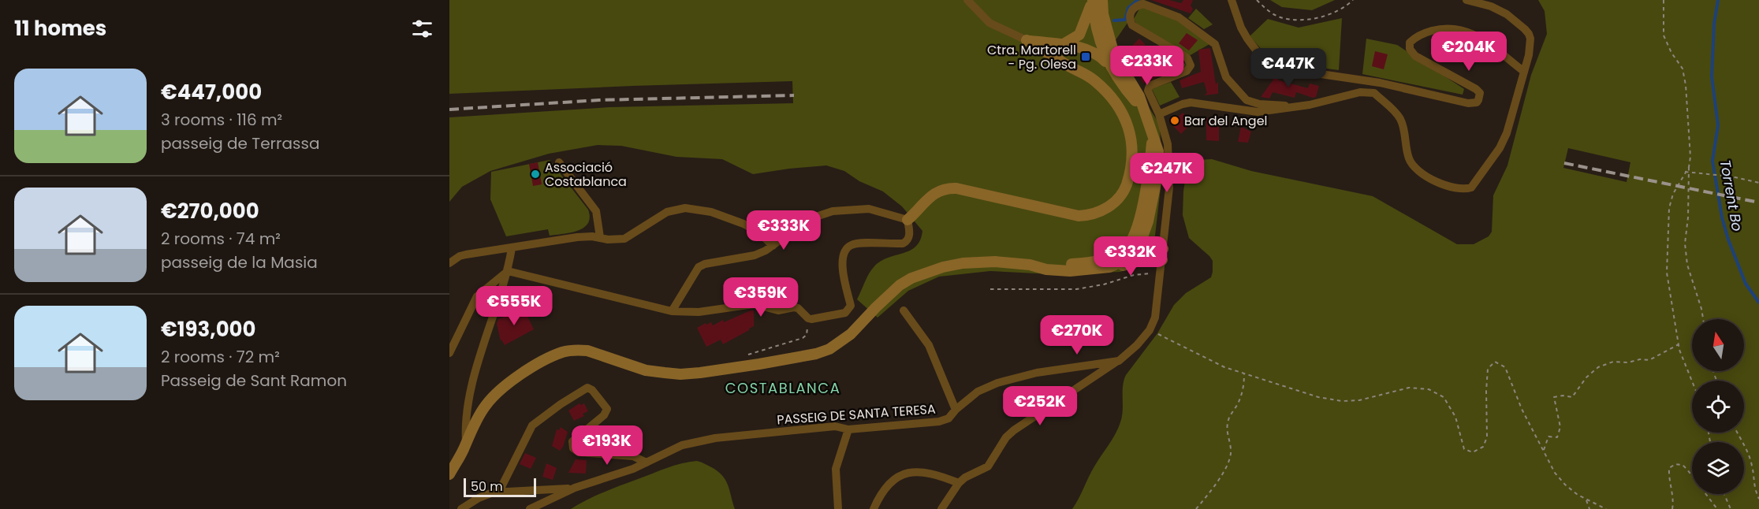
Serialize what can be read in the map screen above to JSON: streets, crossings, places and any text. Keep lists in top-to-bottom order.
{
  "streets": {
    "street": ["PASSEIG DE SANTA TERESA"]
  },
  "districts": ["COSTABLANCA"],
  "water": ["Torrent Bo"],
  "places": {
    "transit": ["Ctra. Martorell - Pg. Olesa"],
    "other": ["Bar del Angel", "Associació Costablanca"]
  },
  "scale_bar": "50 m",
  "north": "top",
  "page": {
    "heading": "11 homes",
    "price": [
      "€204K",
      "€233K",
      "€447K",
      "€247K",
      "€333K",
      "€332K",
      "€359K",
      "€555K",
      "€270K",
      "€252K",
      "€193K"
    ],
    "list": [
      {
        "name": "€447,000",
        "note": "3 rooms · 116 m² · passeig de Terrassa"
      },
      {
        "name": "€270,000",
        "note": "2 rooms · 74 m² · passeig de la Masia"
      },
      {
        "name": "€193,000",
        "note": "2 rooms · 72 m² · Passeig de Sant Ramon"
      }
    ],
    "scale": "50 m"
  }
}
